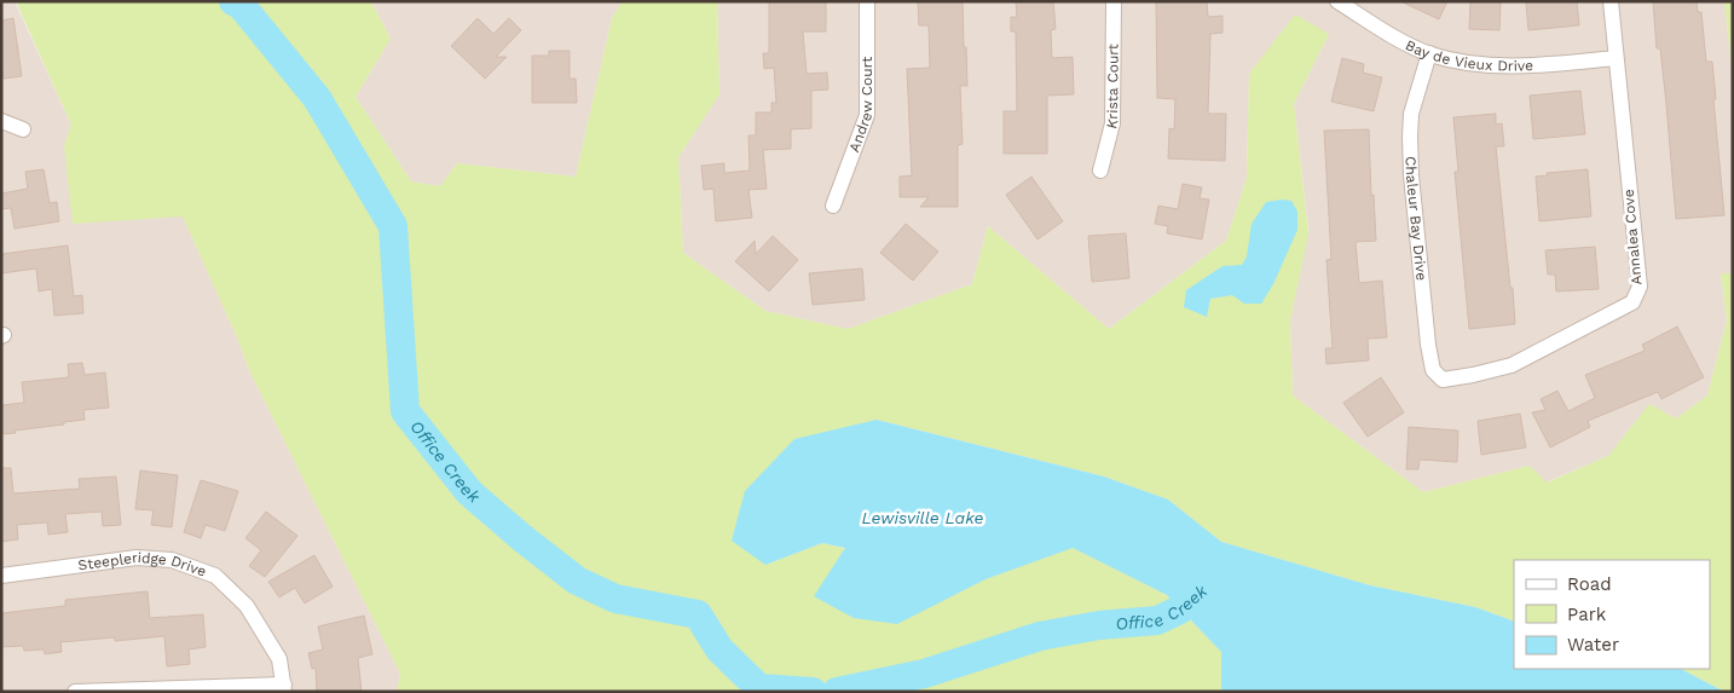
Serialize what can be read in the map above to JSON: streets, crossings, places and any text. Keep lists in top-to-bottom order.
{
  "streets": {
    "street": [
      "Bay de Vieux Drive",
      "Krista Court",
      "Andrew Court",
      "Chaleur Bay Drive",
      "Annalea Cove",
      "Steepleridge Drive"
    ]
  },
  "crossings": [
    ["Bay de Vieux Drive", "Chaleur Bay Drive"],
    ["Bay de Vieux Drive", "Annalea Cove"],
    ["Chaleur Bay Drive", "Annalea Cove"]
  ],
  "water": ["Office Creek", "Lewisville Lake"],
  "legend": ["Road", "Park", "Water"]
}
